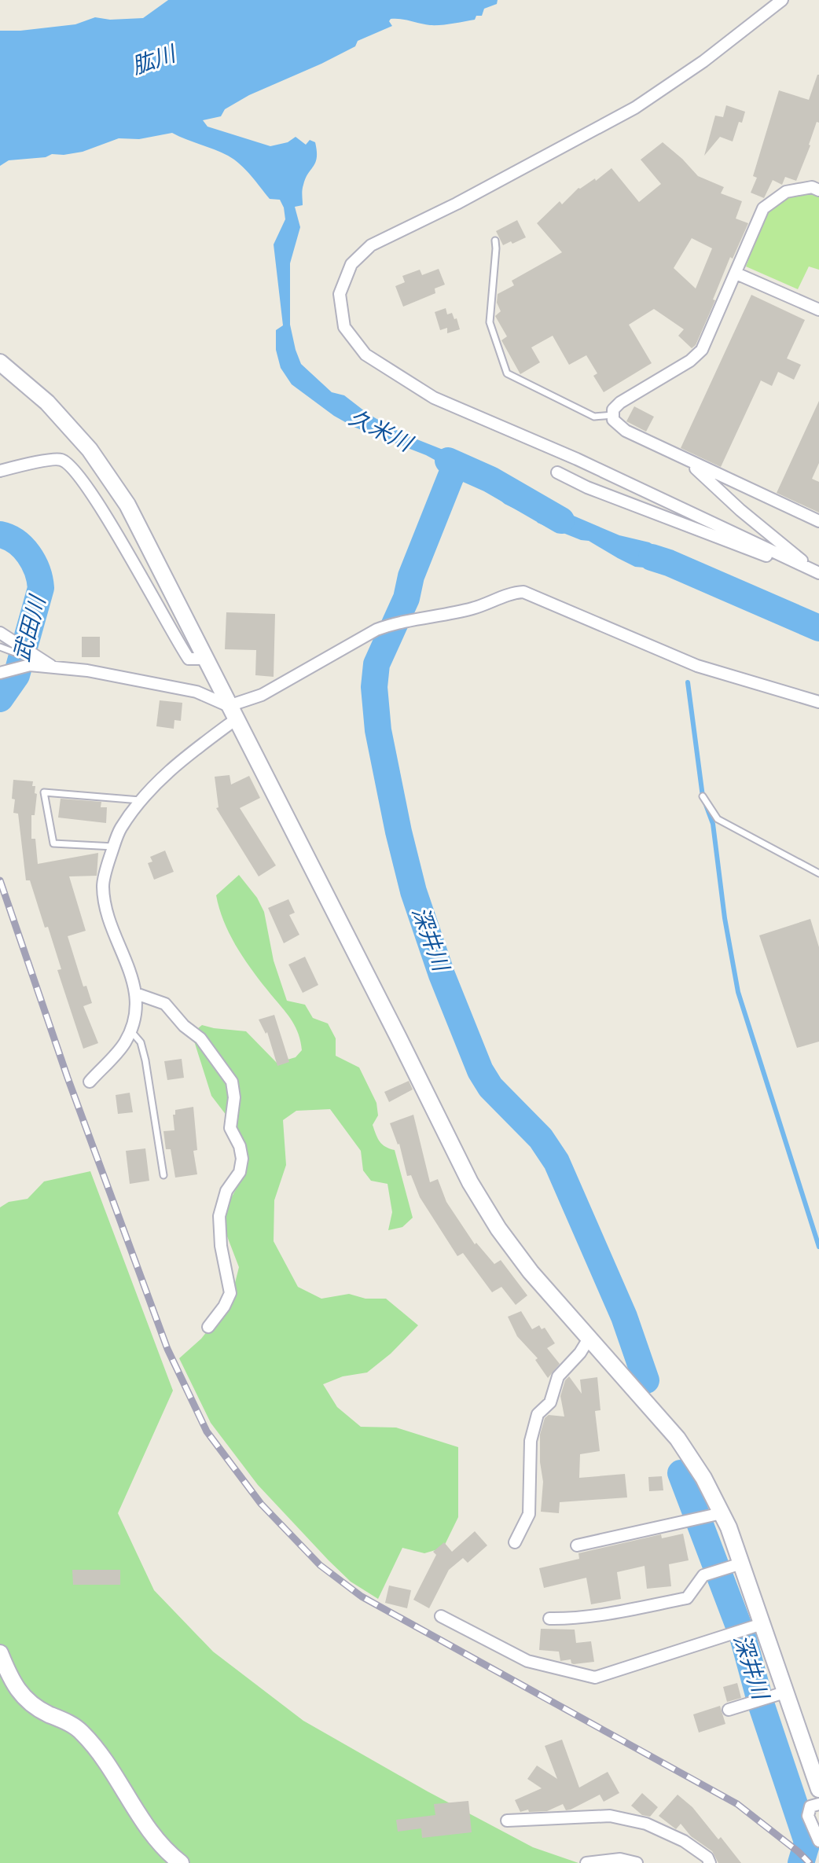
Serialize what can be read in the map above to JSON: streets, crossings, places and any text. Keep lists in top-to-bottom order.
{
  "water": [
    "肱川",
    "久米川",
    "武田川",
    "深井川"
  ]
}
